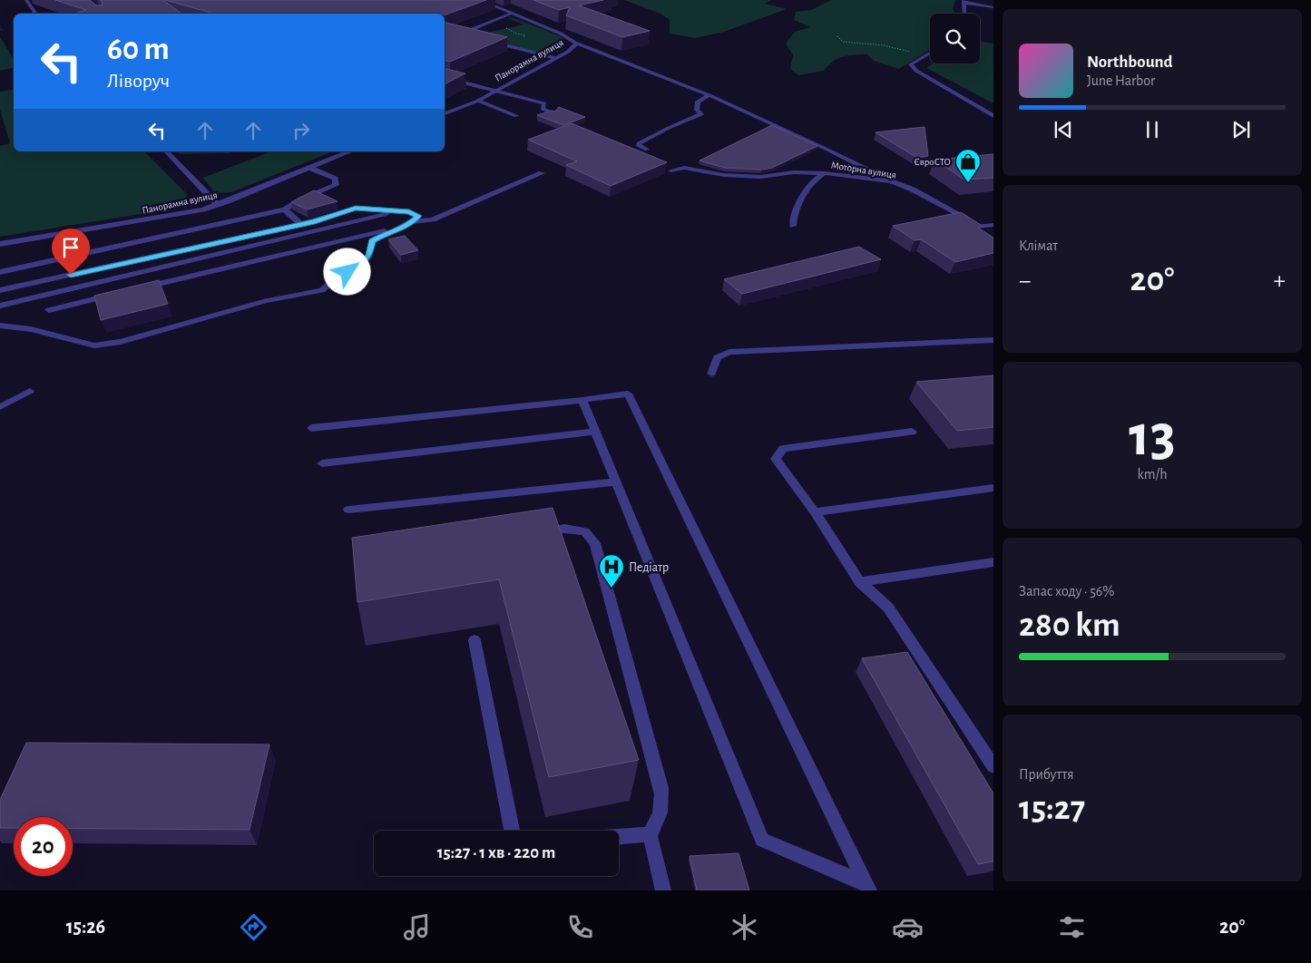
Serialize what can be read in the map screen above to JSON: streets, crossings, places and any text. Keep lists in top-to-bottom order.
{
  "streets": {
    "street": ["Панорамна вулиця", "Моторна вулиця"]
  },
  "places": {
    "shop": ["ЄвроСТО"],
    "hospital": ["Педіатр"]
  },
  "page": {
    "turn": ["60 m", "Ліворуч"],
    "song": ["Northbound", "June Harbor"],
    "tile": [
      "Клімат",
      ["13", "km/h"],
      ["Запас ходу · 56%", "280 km"],
      ["Прибуття", "15:27"]
    ],
    "heat": ["−", "20°", "+"],
    "limit": "20",
    "trip": "15:27 · 1 хв · 220 m",
    "tabs": ["15:26", "20°"]
  }
}
